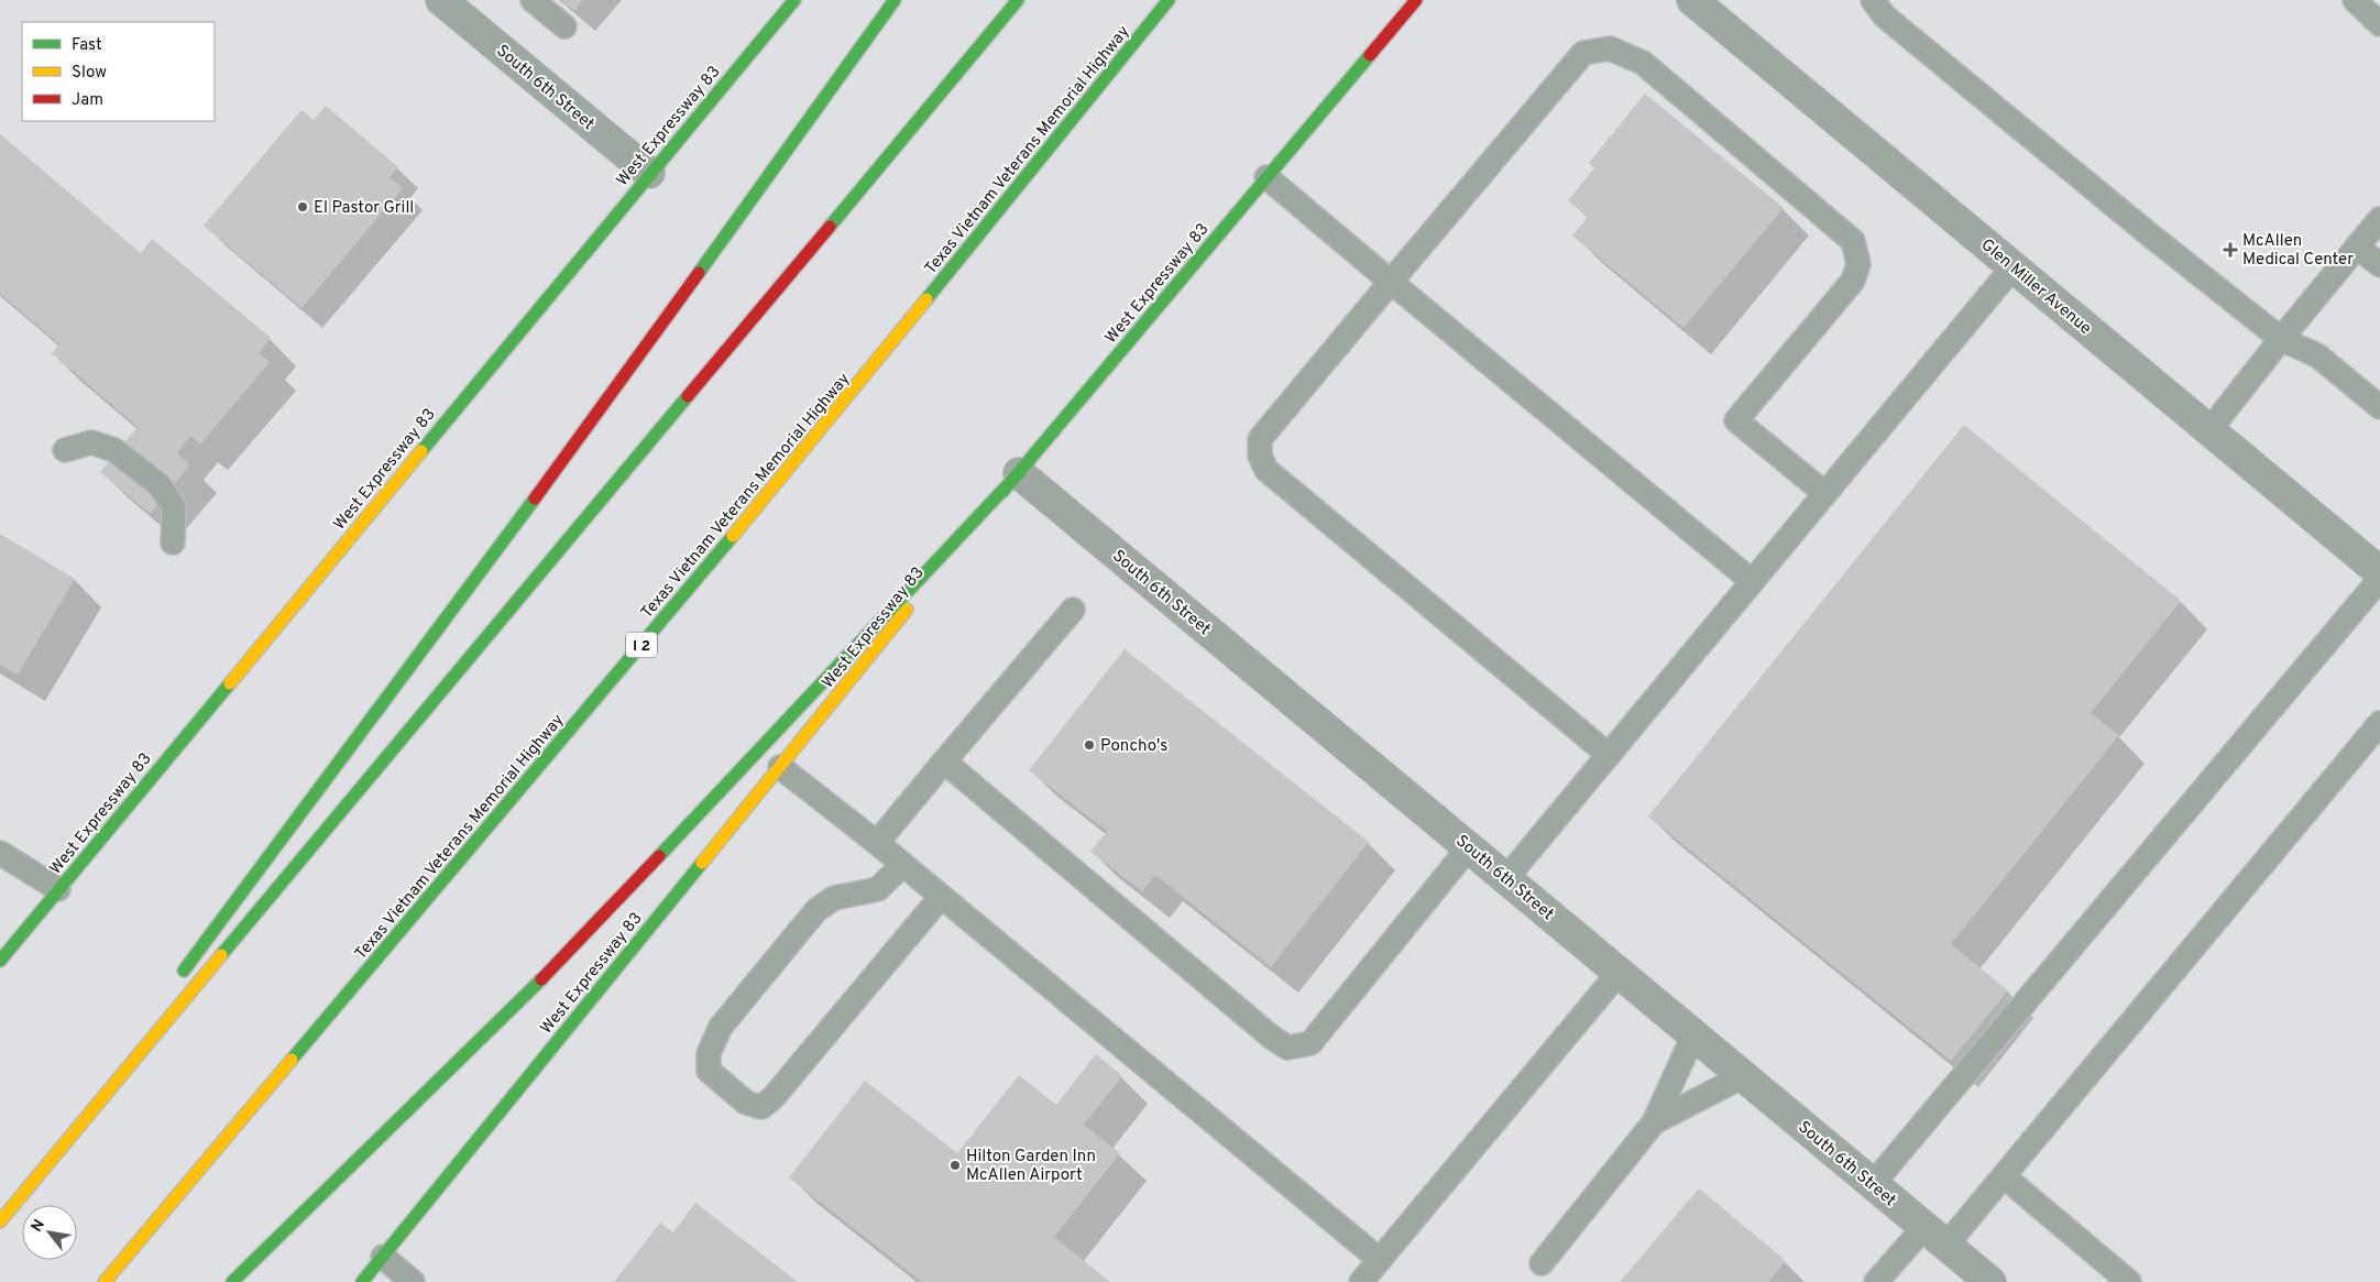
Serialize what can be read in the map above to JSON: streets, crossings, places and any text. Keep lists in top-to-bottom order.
{
  "streets": {
    "main road": ["West Expressway 83", "Texas Vietnam Veterans Memorial Highway", "I 2"],
    "street": ["South 6th Street", "Glen Miller Avenue"]
  },
  "crossings": [
    ["South 6th Street", "West Expressway 83"]
  ],
  "places": {
    "other": ["El Pastor Grill", "Poncho's", "Hilton Garden Inn McAllen Airport"],
    "health": ["McAllen Medical Center"]
  },
  "legend": ["Fast", "Slow", "Jam"],
  "north": "top left"
}
